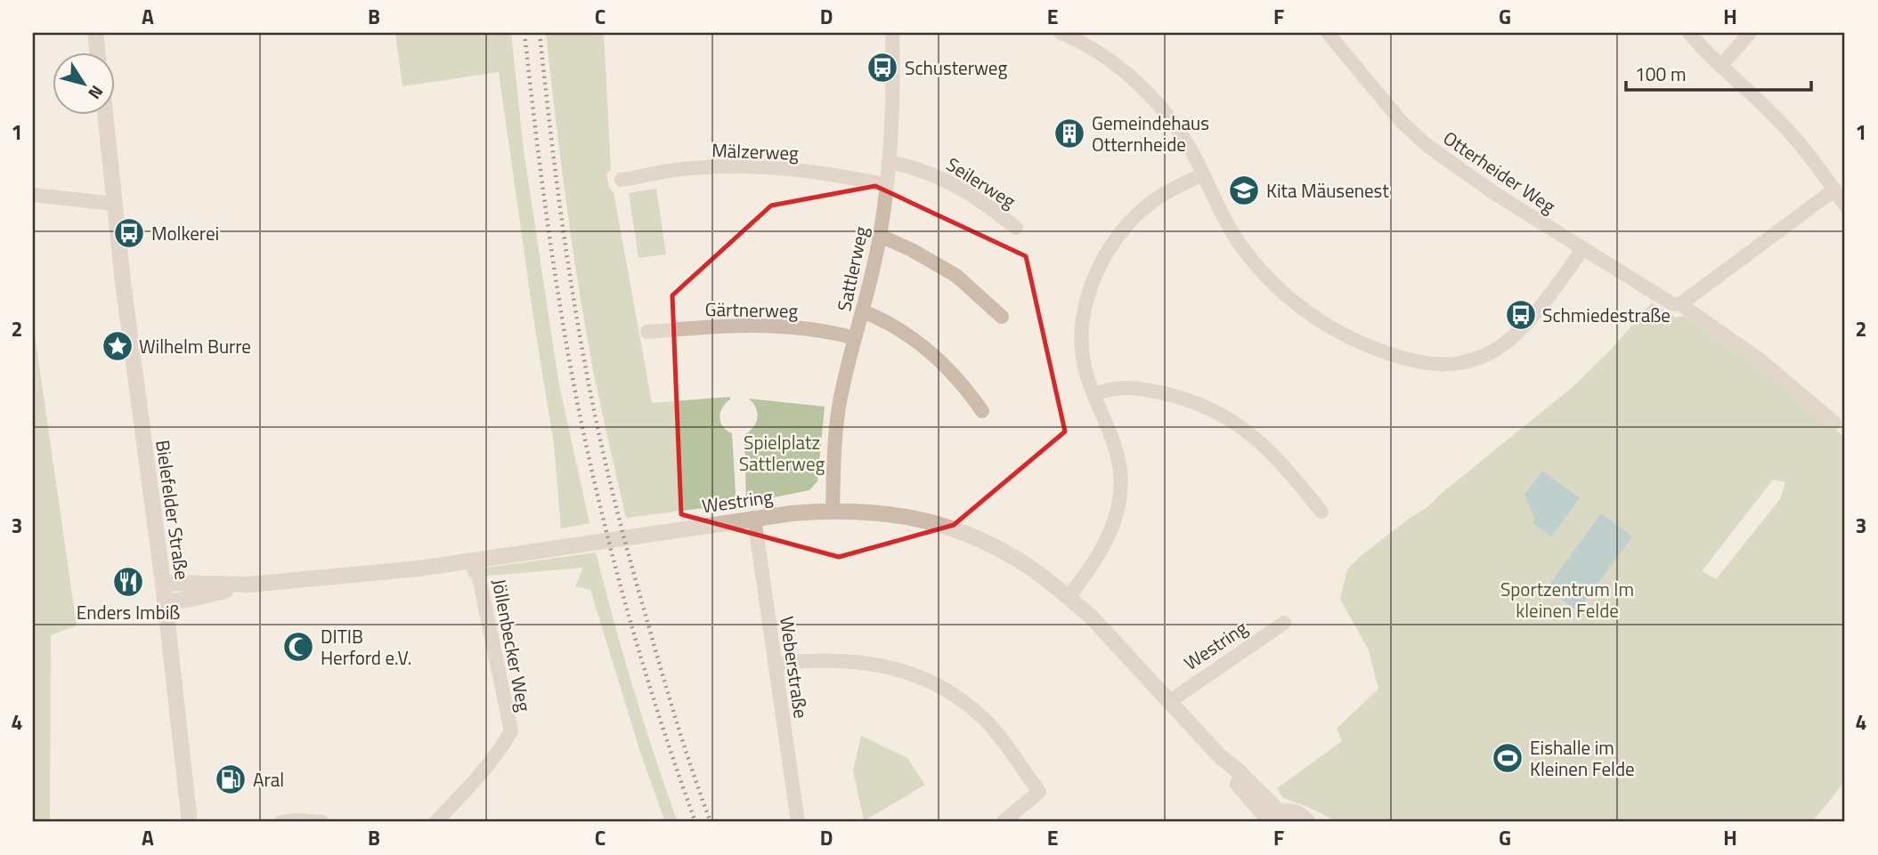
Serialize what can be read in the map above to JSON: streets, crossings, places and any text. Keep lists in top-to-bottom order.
{
  "streets": {
    "street": [
      "Mälzerweg",
      "Otterheider Weg",
      "Seilerweg",
      "Sattlerweg",
      "Gärtnerweg",
      "Westring",
      "Bielefelder Straße",
      "Jöllenbecker Weg",
      "Weberstraße"
    ]
  },
  "crossings": [
    ["Mälzerweg", "Sattlerweg"],
    ["Seilerweg", "Sattlerweg"],
    ["Sattlerweg", "Gärtnerweg"],
    ["Sattlerweg", "Westring"],
    ["Westring", "Bielefelder Straße"],
    ["Westring", "Jöllenbecker Weg"],
    ["Westring", "Weberstraße"]
  ],
  "parks": ["Spielplatz Sattlerweg", "Sportzentrum Im kleinen Felde"],
  "places": {
    "bus stop": ["Schusterweg", "Molkerei", "Schmiedestraße"],
    "building": ["Gemeindehaus Otternheide"],
    "school or university": ["Kita Mäusenest"],
    "place": ["Wilhelm Burre"],
    "restaurant": ["Enders Imbiß"],
    "mosque": ["DITIB Herford e.V."],
    "sports": ["Eishalle im Kleinen Felde"],
    "fuel station": ["Aral"]
  },
  "scale_bar": "100 m",
  "north": "bottom right",
  "grid": {
    "columns": [
      "A",
      "B",
      "C",
      "D",
      "E",
      "F",
      "G",
      "H"
    ],
    "rows": [
      "1",
      "2",
      "3",
      "4"
    ]
  }
}
